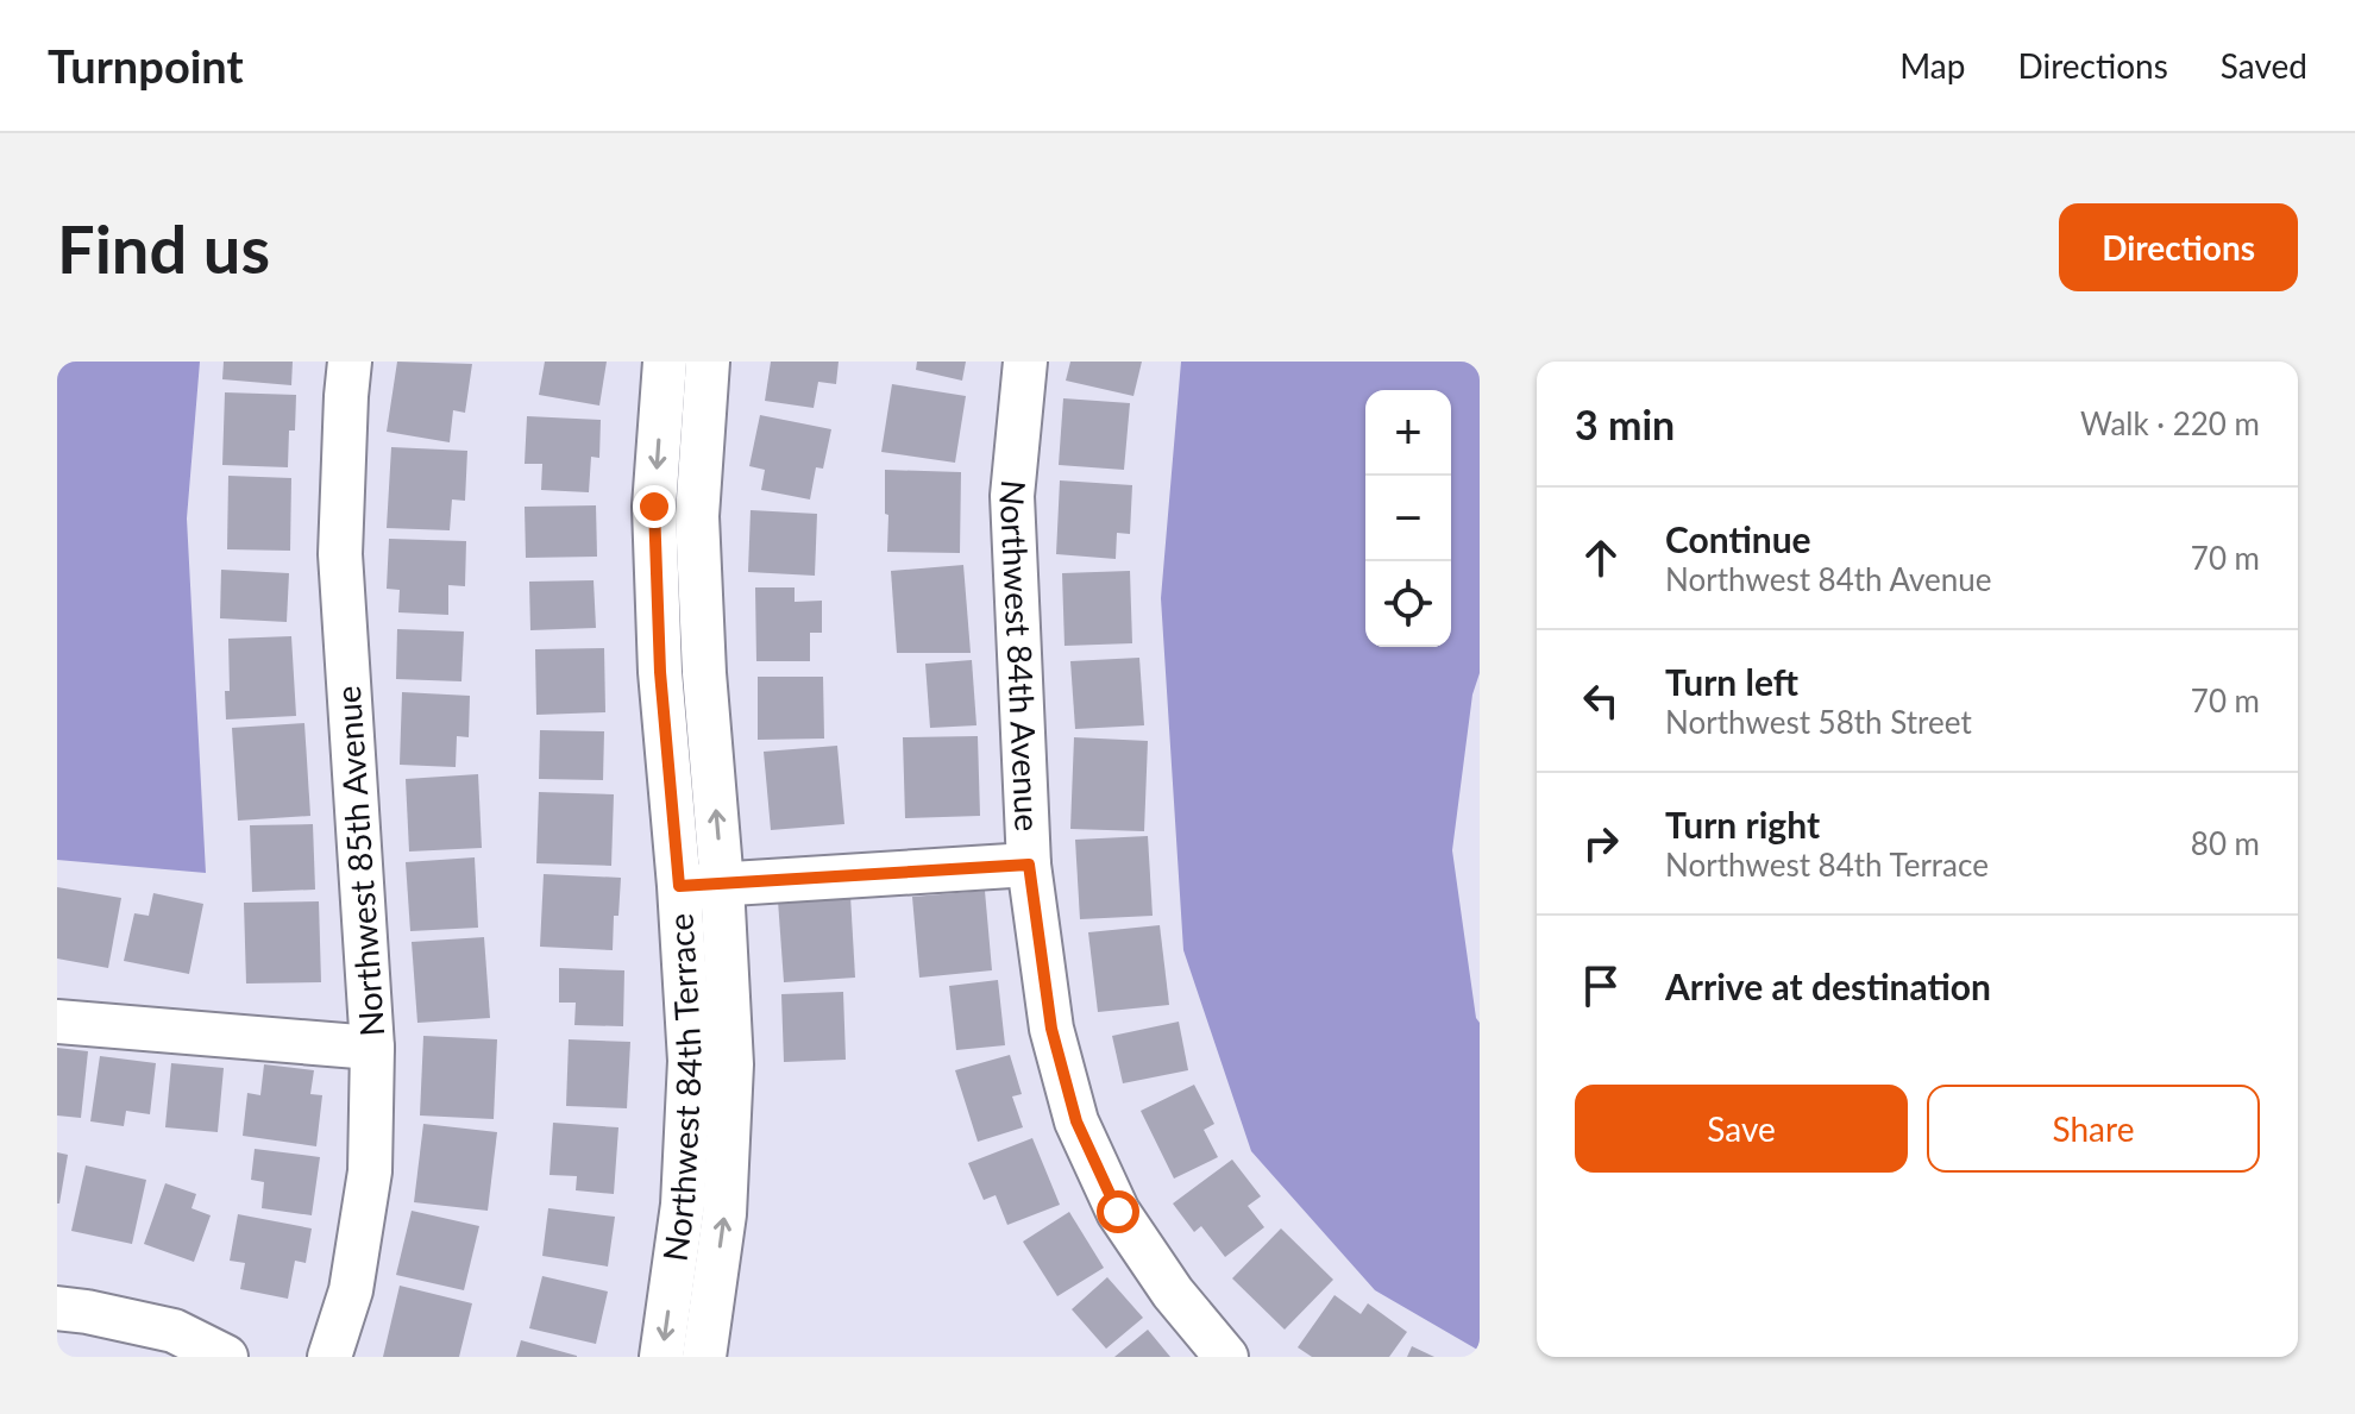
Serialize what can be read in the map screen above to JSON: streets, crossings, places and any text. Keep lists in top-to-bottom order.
{
  "streets": {
    "street": ["Northwest 84th Avenue", "Northwest 85th Avenue", "Northwest 84th Terrace"]
  },
  "page": {
    "header": "Turnpoint",
    "nav": ["Map", "Directions", "Saved"],
    "buttons": [
      "Directions",
      ["Save", "Share"]
    ],
    "title": "Find us",
    "heading": ["3 min", "Walk · 220 m"],
    "map_buttons": ["+", "−"],
    "list": [
      ["Continue", "Northwest 84th Avenue", "70 m"],
      ["Turn left", "Northwest 58th Street", "70 m"],
      ["Turn right", "Northwest 84th Terrace", "80 m"],
      "Arrive at destination"
    ]
  }
}
